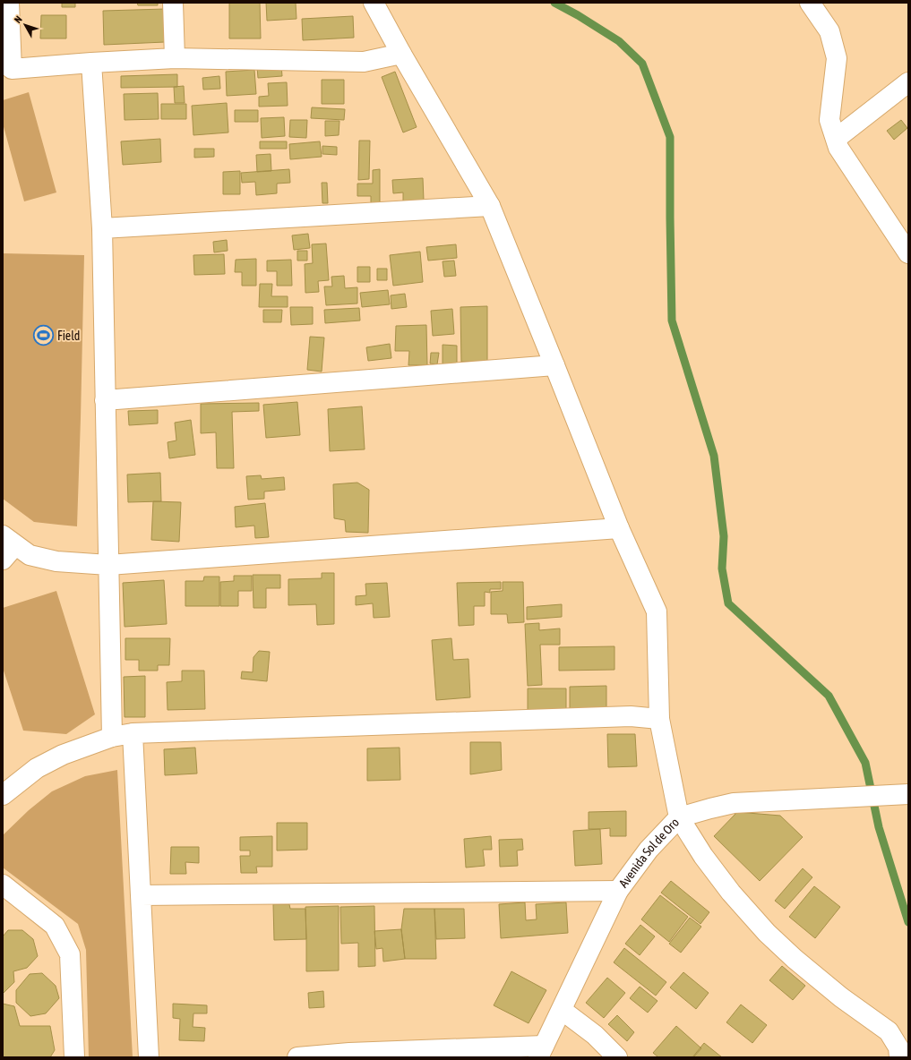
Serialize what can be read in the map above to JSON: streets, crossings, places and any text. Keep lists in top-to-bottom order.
{
  "streets": {
    "street": ["Avenida Sol de Oro"]
  },
  "places": {
    "sports": ["Field"]
  },
  "north": "top left"
}
